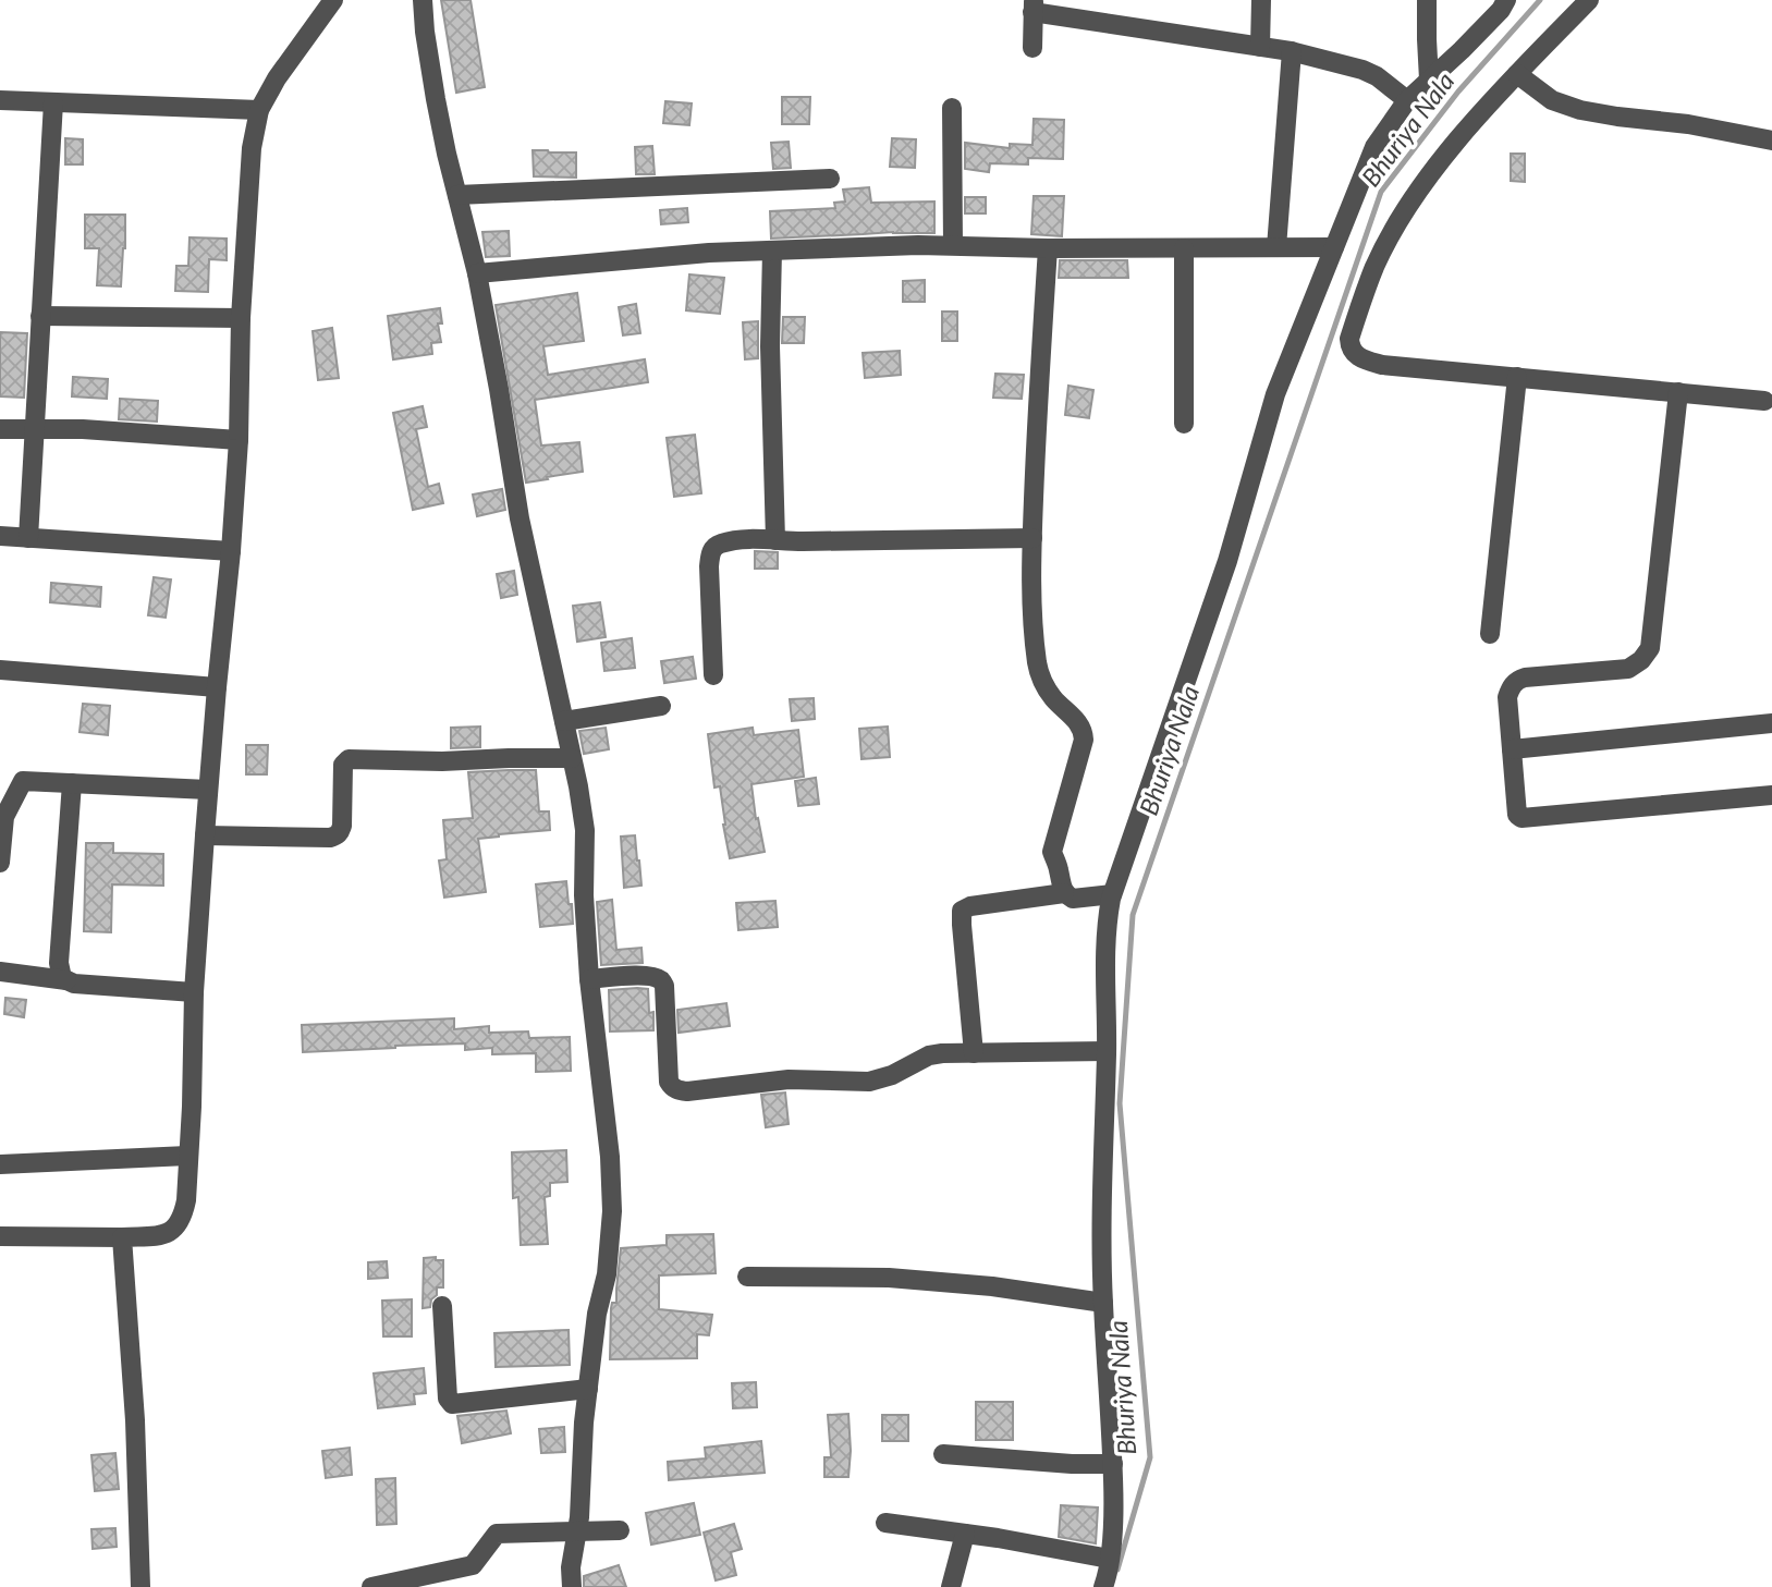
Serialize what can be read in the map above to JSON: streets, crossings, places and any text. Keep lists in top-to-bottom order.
{
  "water": ["Bhuriya Nala"]
}
